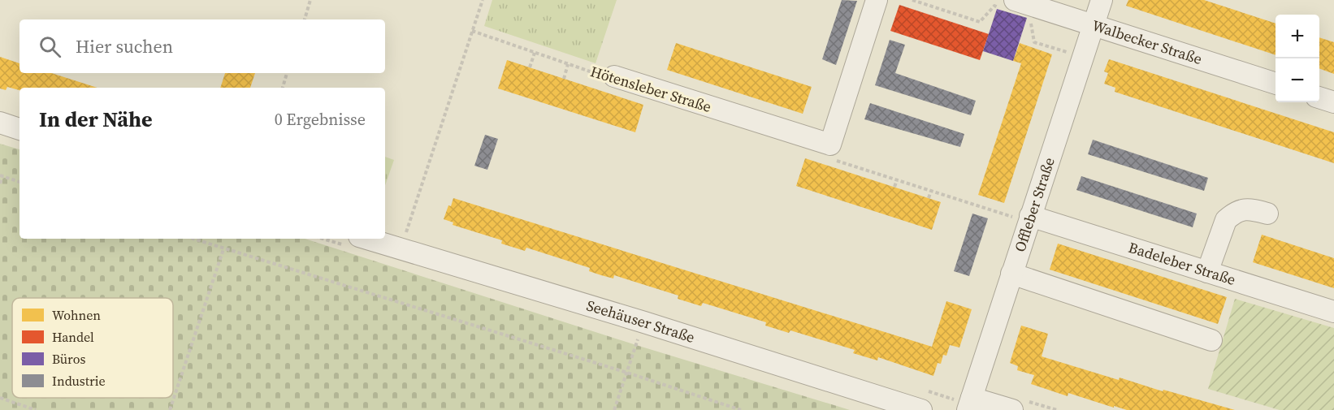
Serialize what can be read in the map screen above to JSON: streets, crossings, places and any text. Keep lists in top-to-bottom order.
{
  "streets": {
    "street": [
      "Walbecker Straße",
      "Hötensleber Straße",
      "Offleber Straße",
      "Badeleber Straße",
      "Seehäuser Straße"
    ]
  },
  "crossings": [
    ["Walbecker Straße", "Offleber Straße"],
    ["Offleber Straße", "Badeleber Straße"]
  ],
  "legend": [
    "Wohnen",
    "Handel",
    "Büros",
    "Industrie"
  ],
  "page": {
    "map_buttons": ["+", "−"],
    "search": "Hier suchen",
    "heading": ["In der Nähe", "0 Ergebnisse"]
  }
}
